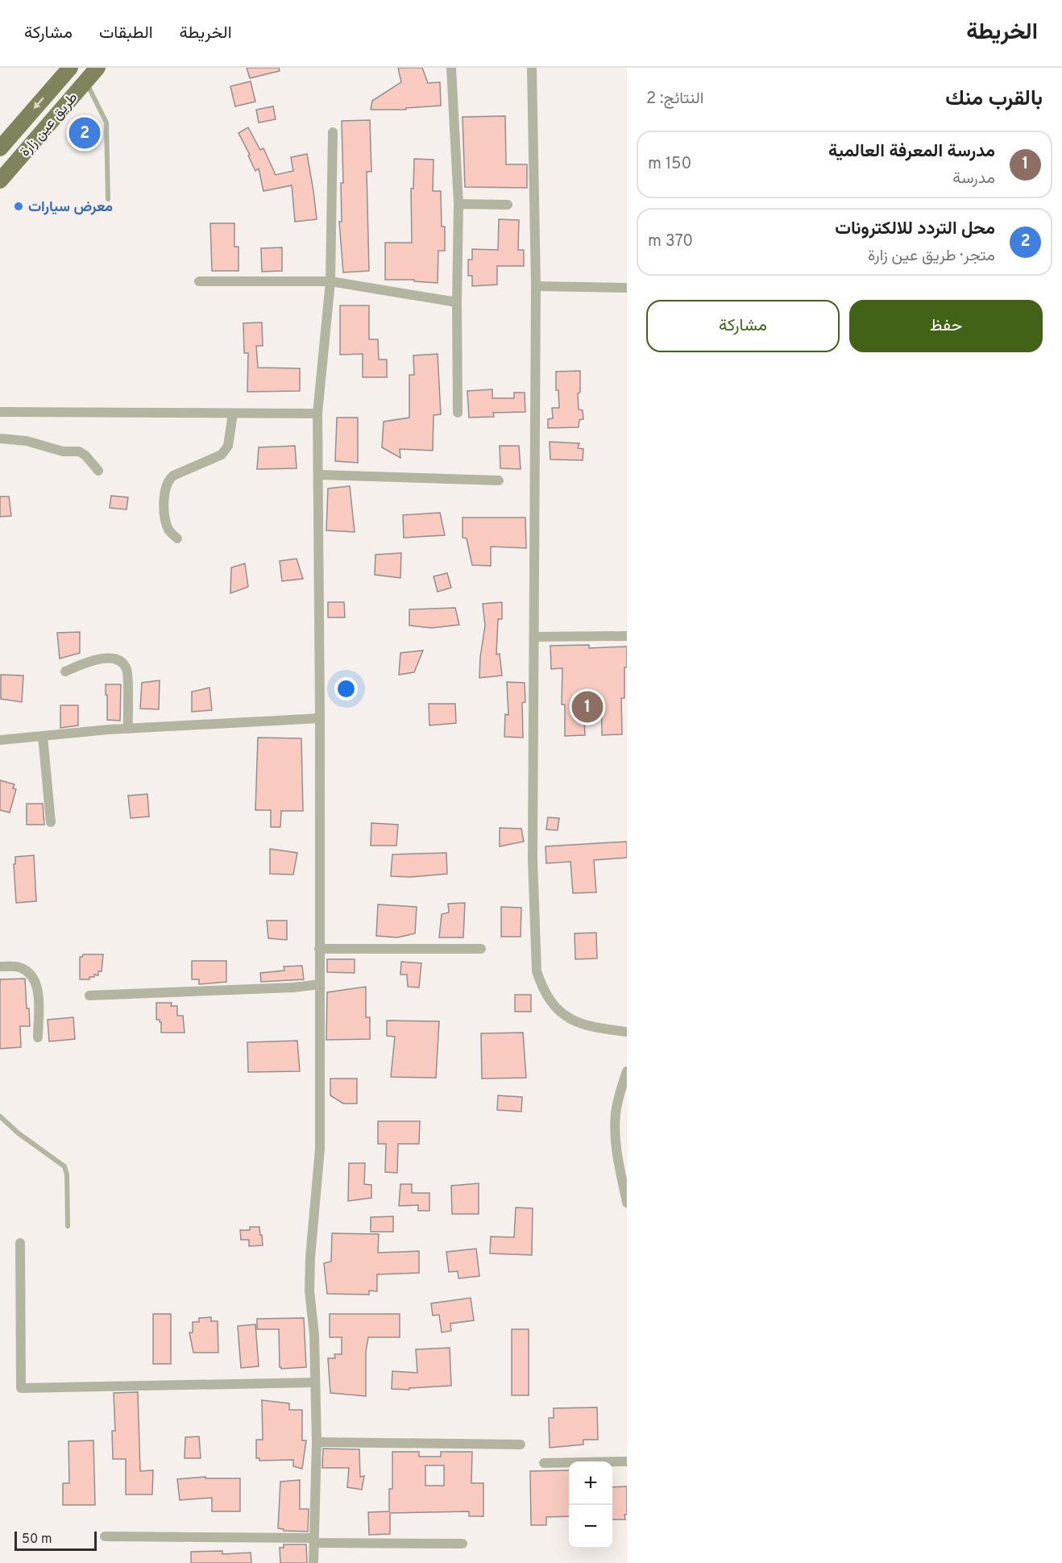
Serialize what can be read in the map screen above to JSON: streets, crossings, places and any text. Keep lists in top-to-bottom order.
{
  "streets": {
    "main road": ["طريق عين زارة"]
  },
  "places": ["معرض سيارات"],
  "scale_bar": "50 m",
  "page": {
    "header": "الخريطة",
    "nav": ["الخريطة", "الطبقات", "مشاركة"],
    "heading": ["بالقرب منك", "النتائج: 2"],
    "pins": ["2", "1"],
    "list": [
      {
        "mark": "1",
        "name": "مدرسة المعرفة العالمية",
        "note": "مدرسة",
        "value": "150 m"
      },
      {
        "mark": "2",
        "name": "محل التردد للالكترونات",
        "note": "متجر · طريق عين زارة",
        "value": "370 m"
      }
    ],
    "buttons": ["حفظ", "مشاركة"],
    "map_buttons": ["+", "−"],
    "scale": "50 m"
  }
}
